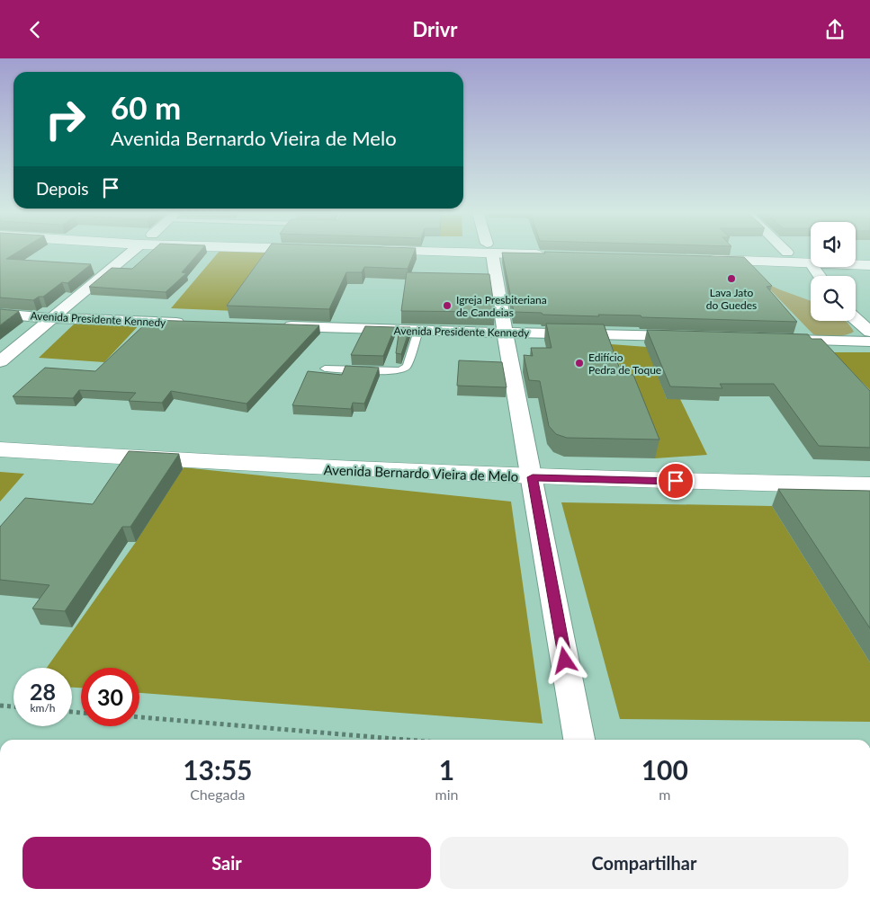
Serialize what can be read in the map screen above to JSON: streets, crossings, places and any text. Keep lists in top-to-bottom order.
{
  "streets": {
    "main road": ["Avenida Bernardo Vieira de Melo"],
    "street": ["Avenida Presidente Kennedy"]
  },
  "places": ["Lava Jato do Guedes", "Igreja Presbiteriana de Candeias", "Edifício Pedra de Toque"],
  "page": {
    "header": "Drivr",
    "turn": ["60 m", "Avenida Bernardo Vieira de Melo"],
    "then": "Depois",
    "speed": "28 km/h",
    "limit": "30",
    "eta": [
      "13:55",
      "Chegada",
      "1",
      "min",
      "100",
      "m"
    ],
    "buttons": ["Sair", "Compartilhar"]
  }
}
